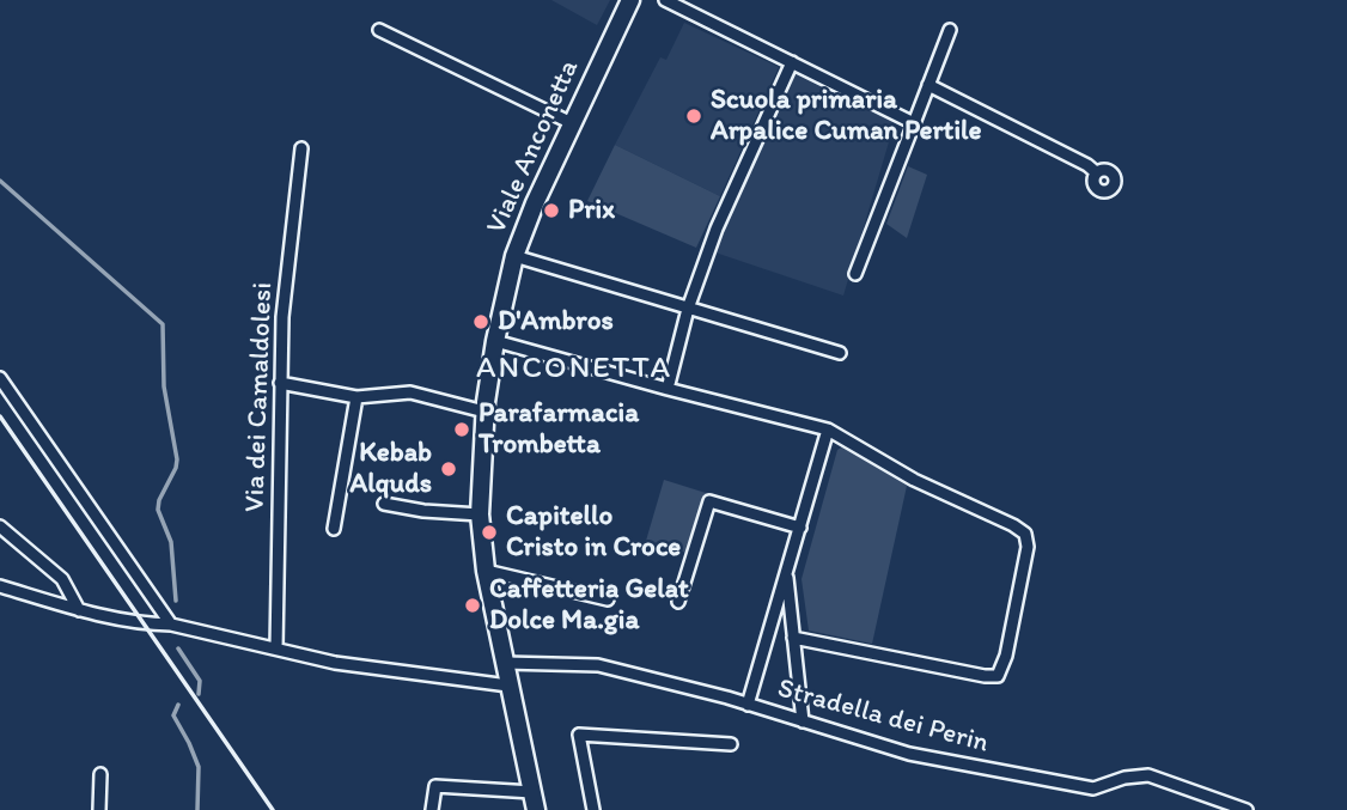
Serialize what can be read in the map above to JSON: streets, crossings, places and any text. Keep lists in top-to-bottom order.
{
  "streets": {
    "main road": ["Viale Anconetta"],
    "street": ["Via dei Camaldolesi", "Stradella dei Perin"]
  },
  "crossings": [
    ["Viale Anconetta", "Stradella dei Perin"]
  ],
  "districts": ["ANCONETTA"],
  "places": [
    "Scuola primaria Arpalice Cuman Pertile",
    "Prix",
    "D'Ambros",
    "Parafarmacia Trombetta",
    "Kebab Alquds",
    "Capitello Cristo in Croce",
    "Caffetteria Gelat Dolce Ma.gia"
  ]
}
